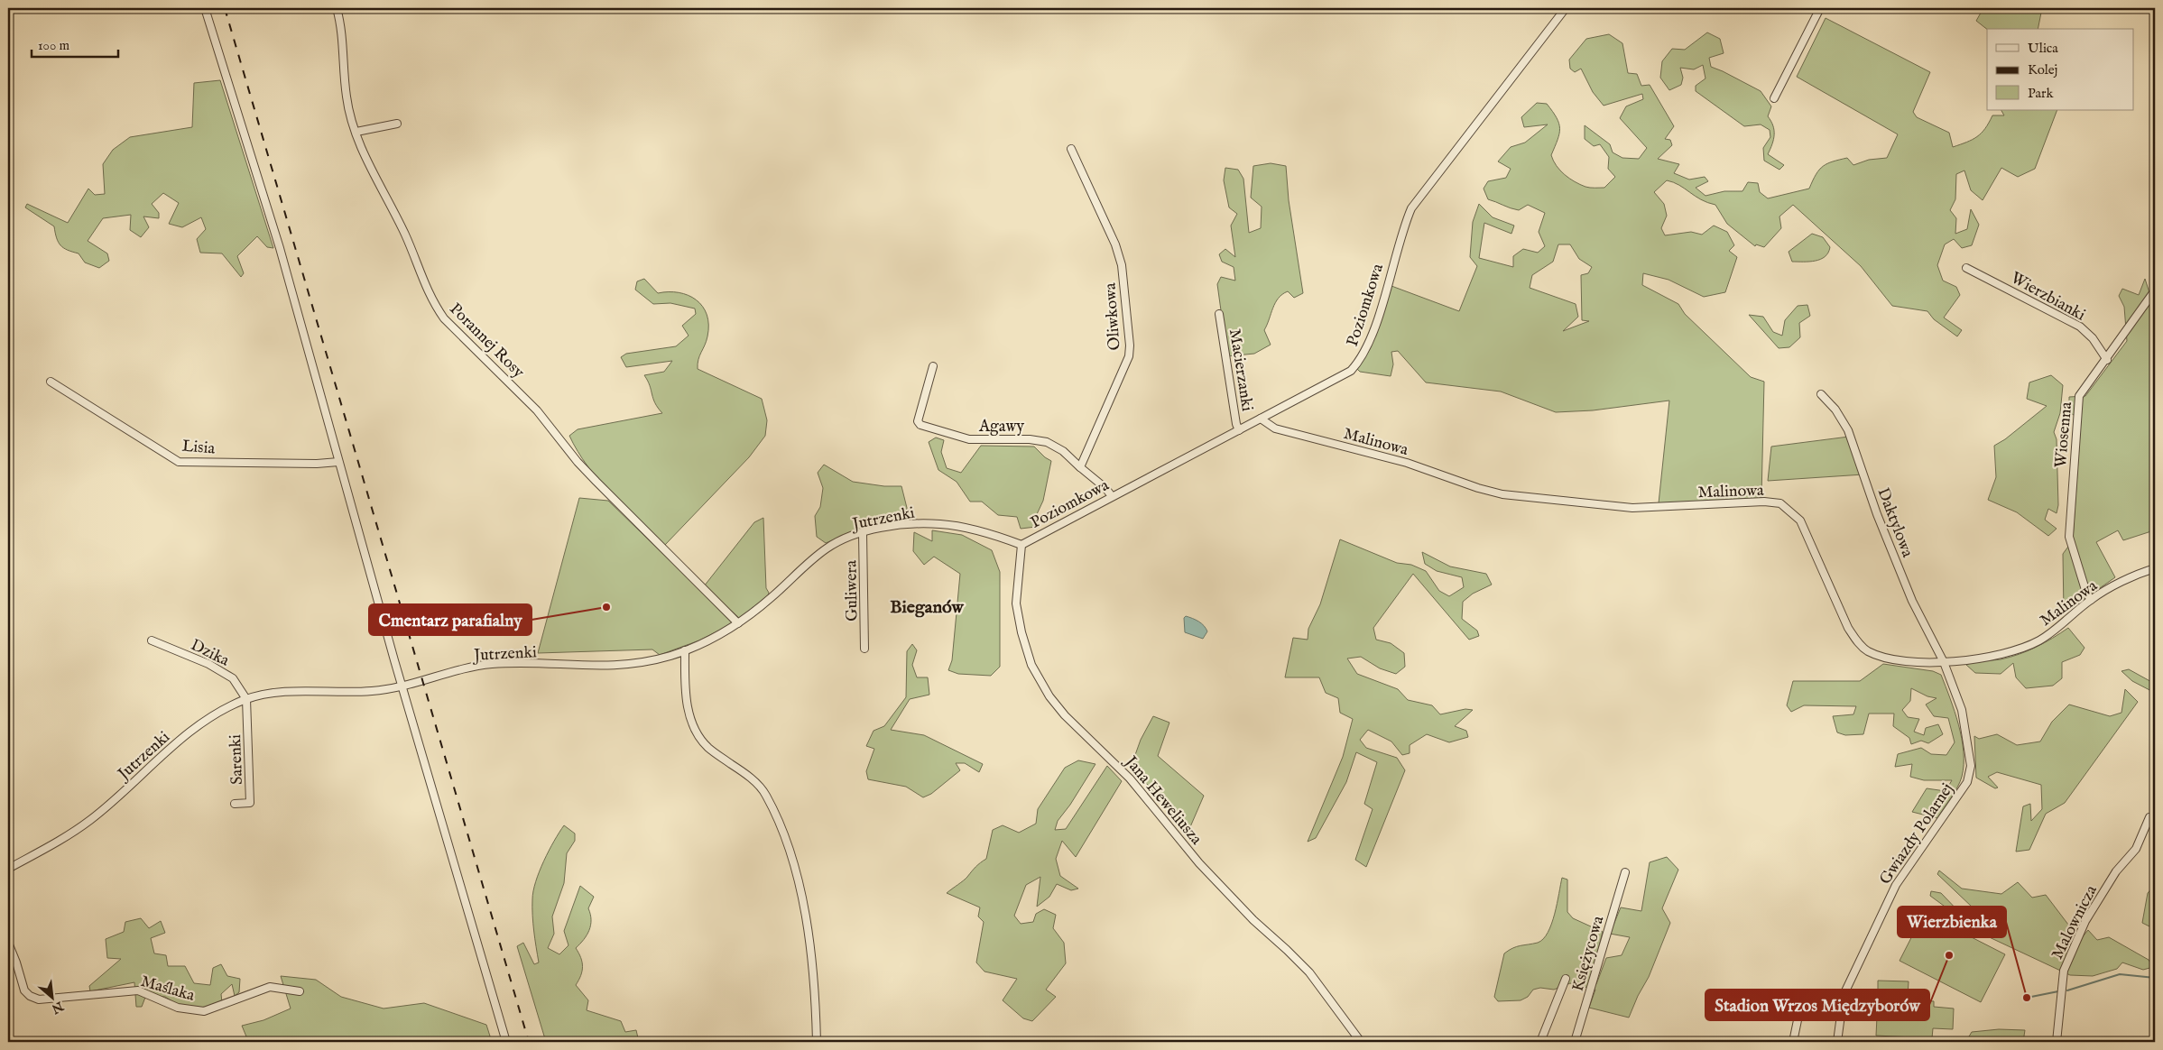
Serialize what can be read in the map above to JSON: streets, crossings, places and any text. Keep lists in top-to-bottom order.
{
  "streets": {
    "street": [
      "Wierzbianki",
      "Poziomkowa",
      "Oliwkowa",
      "Porannej Rosy",
      "Macierzanki",
      "Agawy",
      "Wiosenna",
      "Malinowa",
      "Lisia",
      "Jutrzenki",
      "Daktylowa",
      "Guliwera",
      "Dzika",
      "Sarenki",
      "Jana Heweliusza",
      "Gwiazdy Polarnej",
      "Malownicza",
      "Księżycowa",
      "Maślaka"
    ]
  },
  "crossings": [
    ["Wierzbianki", "Wiosenna"],
    ["Poziomkowa", "Macierzanki"],
    ["Poziomkowa", "Malinowa"],
    ["Poziomkowa", "Jutrzenki"],
    ["Poziomkowa", "Jana Heweliusza"],
    ["Oliwkowa", "Agawy"],
    ["Porannej Rosy", "Jutrzenki"],
    ["Wiosenna", "Malinowa"],
    ["Malinowa", "Daktylowa"],
    ["Malinowa", "Gwiazdy Polarnej"],
    ["Jutrzenki", "Guliwera"],
    ["Jutrzenki", "Dzika"],
    ["Jutrzenki", "Sarenki"],
    ["Jutrzenki", "Jana Heweliusza"],
    ["Daktylowa", "Gwiazdy Polarnej"],
    ["Dzika", "Sarenki"]
  ],
  "districts": ["Bieganów"],
  "places": ["Cmentarz parafialny", "Stadion Wrzos Międzyborów", "Wierzbienka"],
  "legend": ["Ulica", "Kolej", "Park"],
  "scale_bar": "100 m",
  "north": "bottom right"
}
